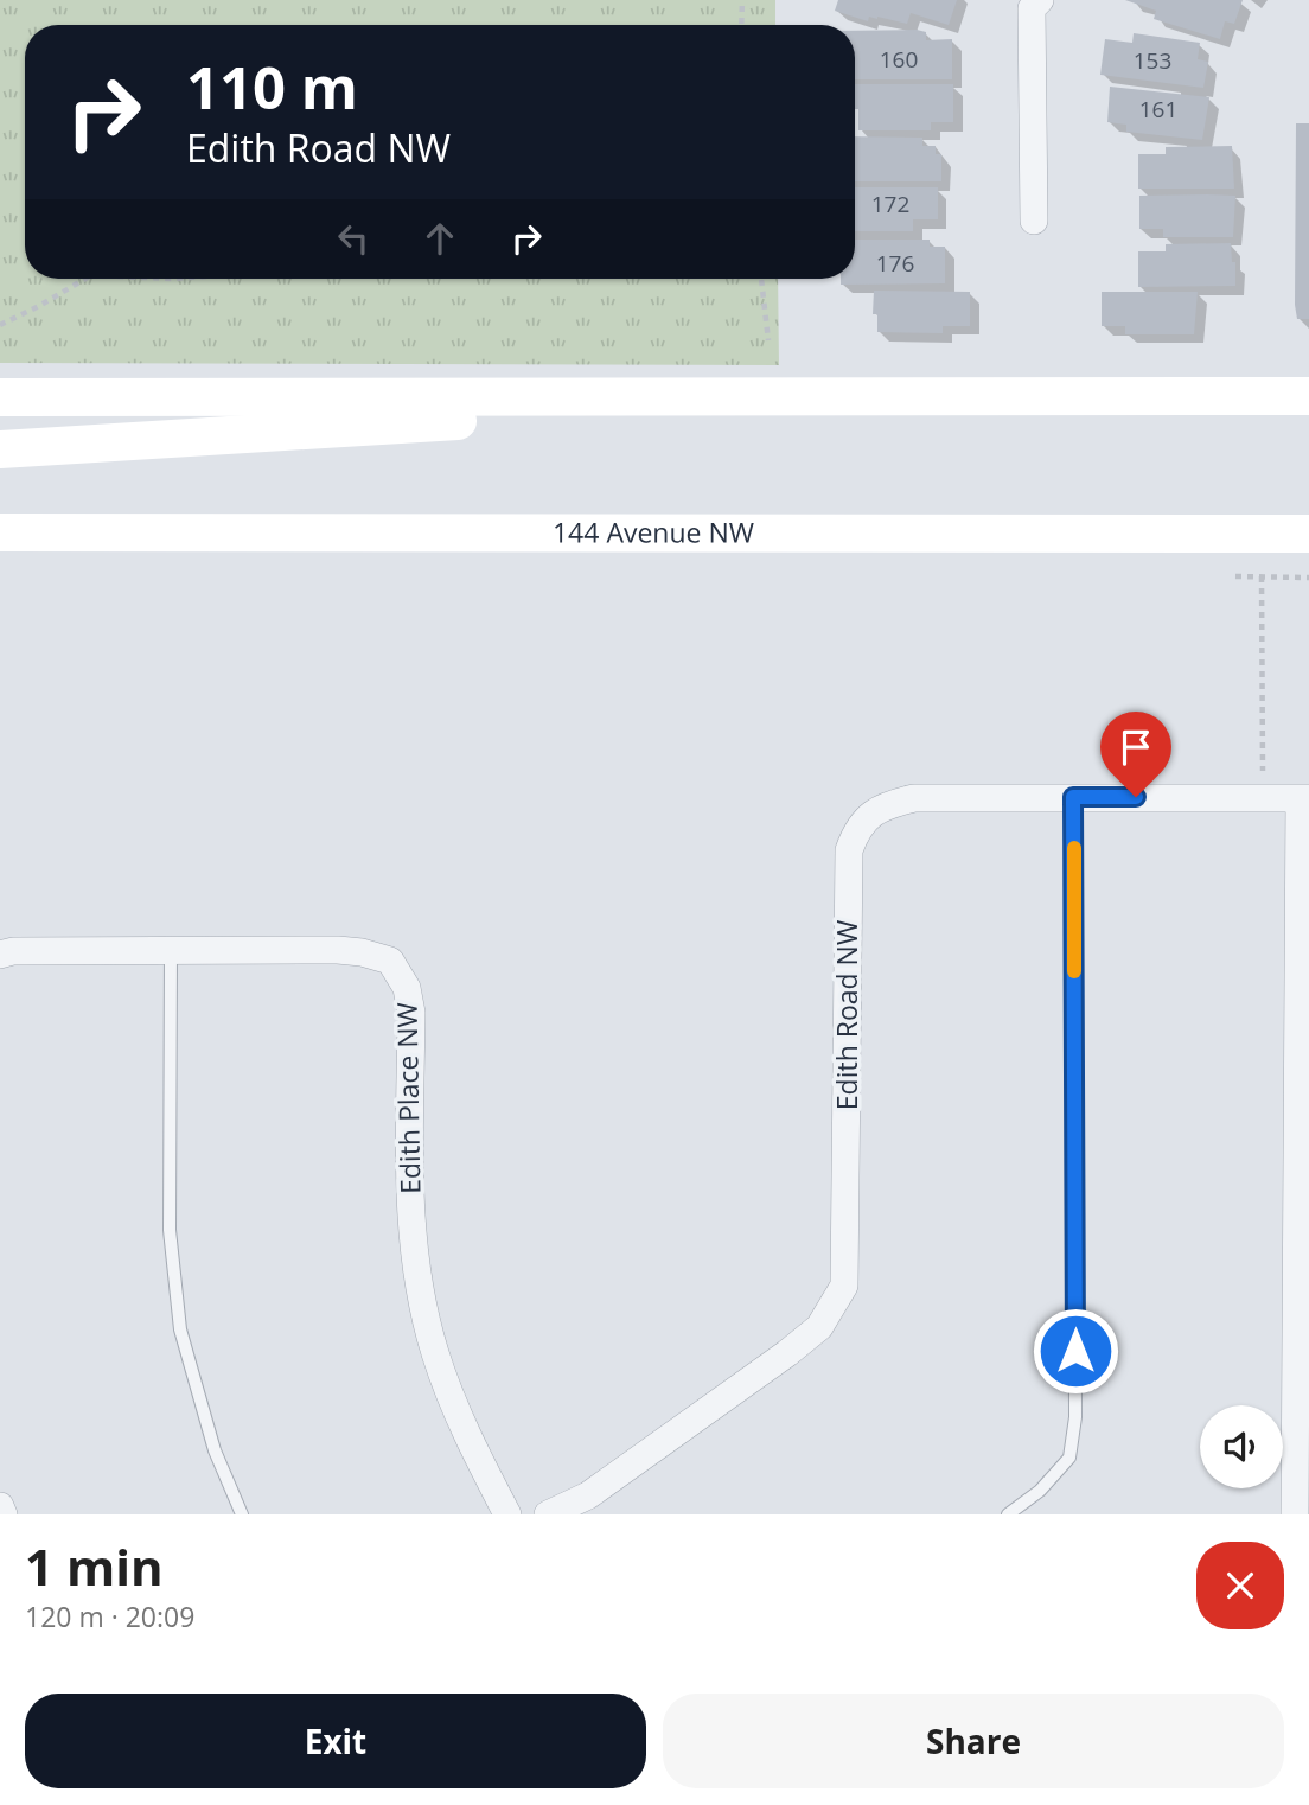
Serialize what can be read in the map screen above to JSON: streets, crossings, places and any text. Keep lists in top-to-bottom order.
{
  "streets": {
    "main road": ["144 Avenue NW"],
    "street": ["Edith Road NW", "Edith Place NW"]
  },
  "house_numbers": [
    "160",
    "153",
    "161",
    "172",
    "176"
  ],
  "page": {
    "turn": ["110 m", "Edith Road NW"],
    "heading": ["1 min", "120 m · 20:09"],
    "buttons": ["Exit", "Share"]
  }
}
